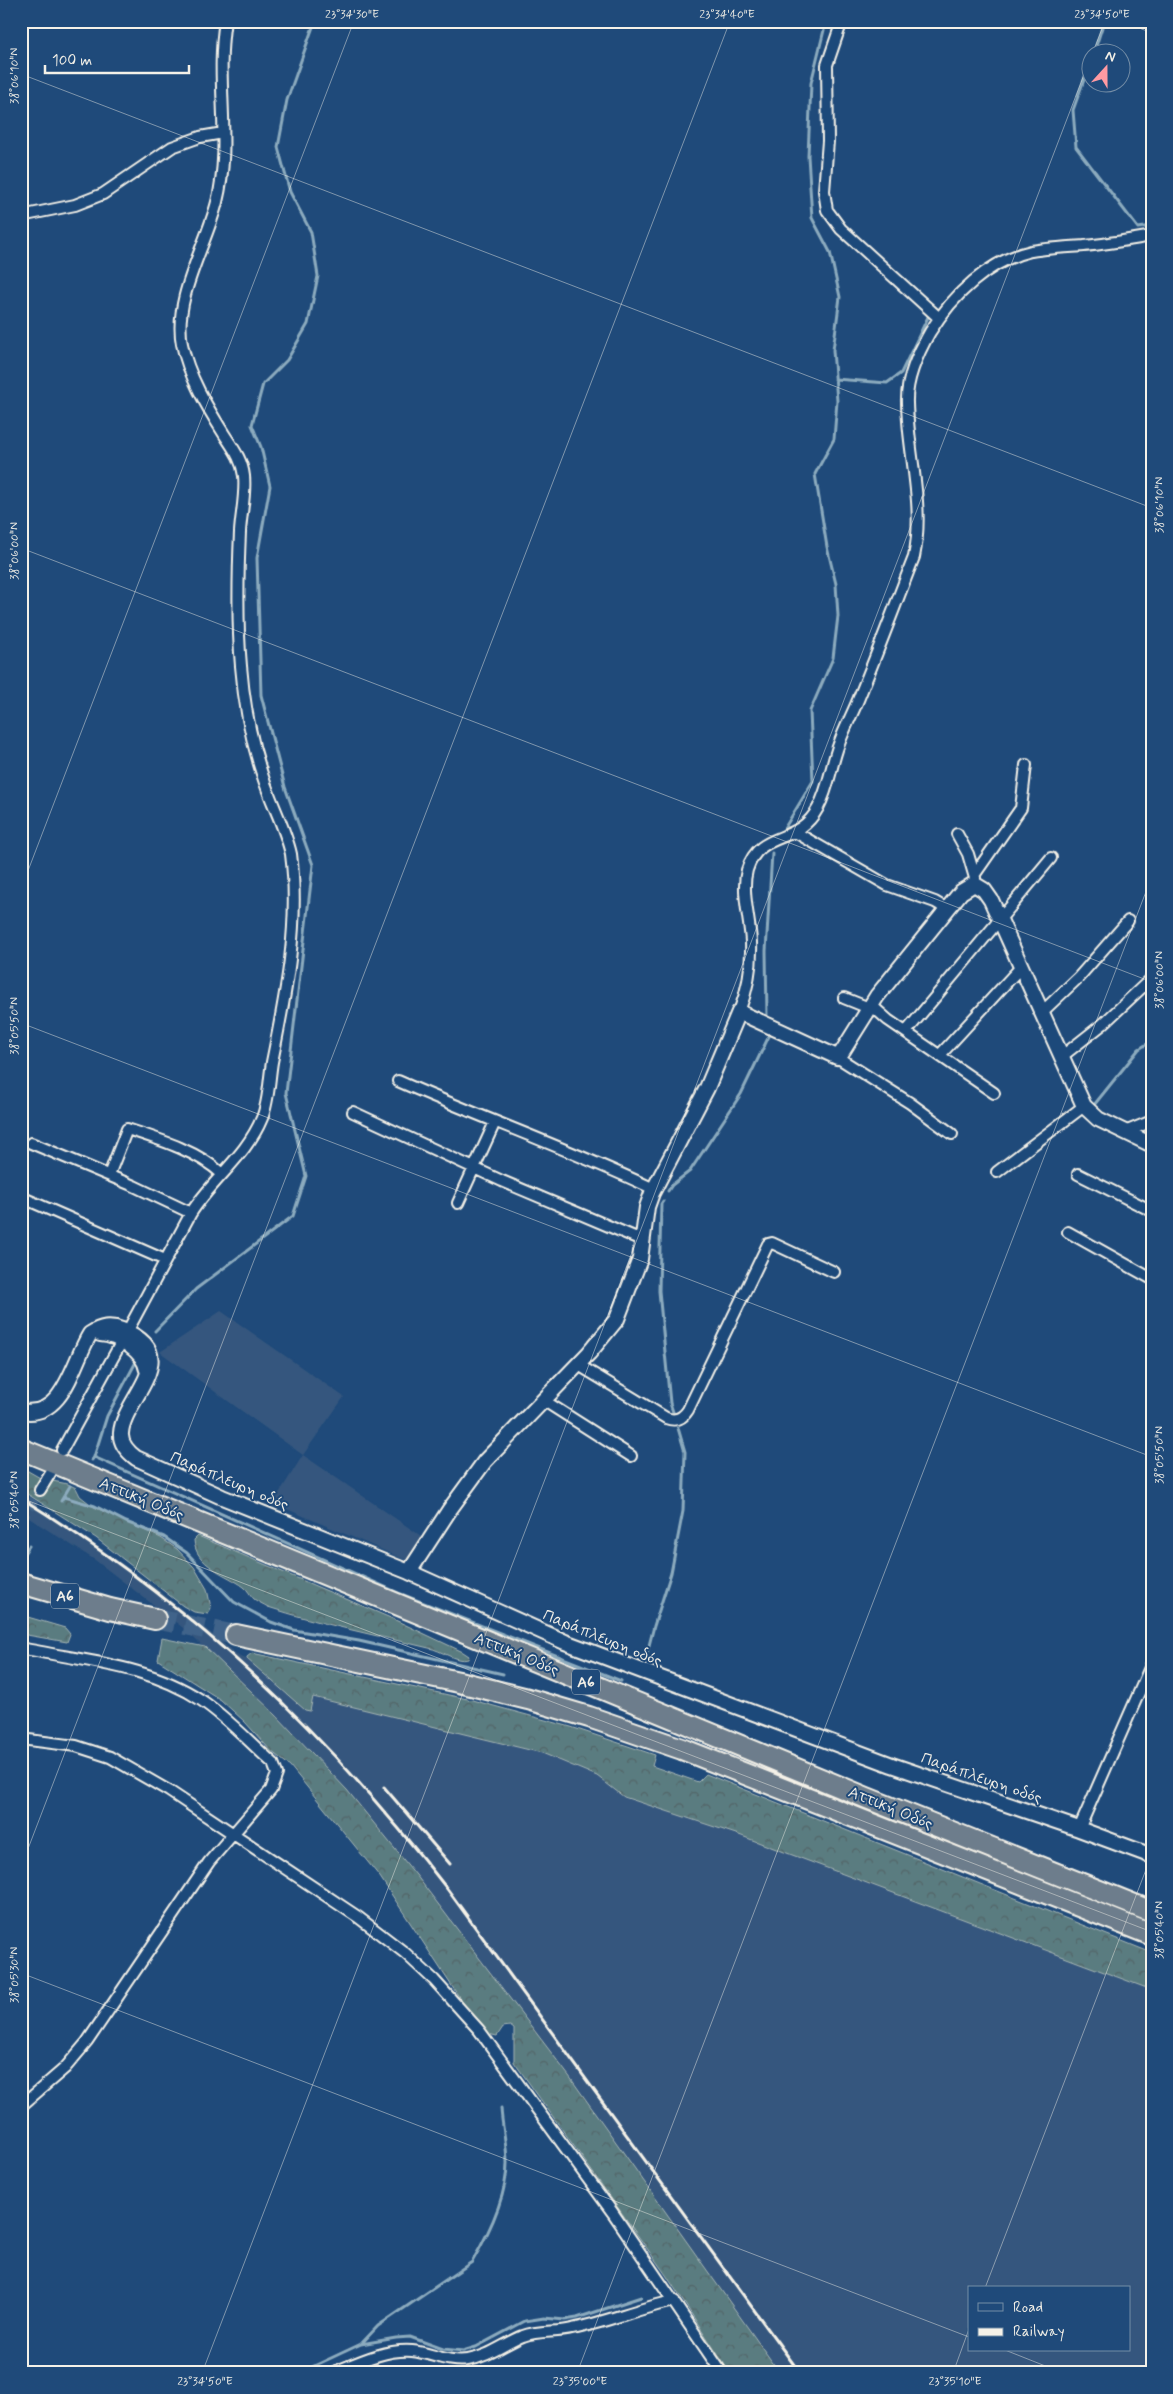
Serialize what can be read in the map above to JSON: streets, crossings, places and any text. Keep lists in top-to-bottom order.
{
  "streets": {
    "highway": ["Αττική Οδός", "Α6"],
    "street": ["Παράπλευρη οδός"]
  },
  "legend": ["Road", "Railway"],
  "scale_bar": "100 m",
  "north": "top",
  "coordinates": [
    "23°34'30\"E",
    "23°34'40\"E",
    "23°34'50\"E",
    "38°06'10\"N",
    "38°06'00\"N",
    "38°05'50\"N",
    "38°05'40\"N",
    "38°05'30\"N",
    "23°35'00\"E",
    "23°35'10\"E"
  ]
}
